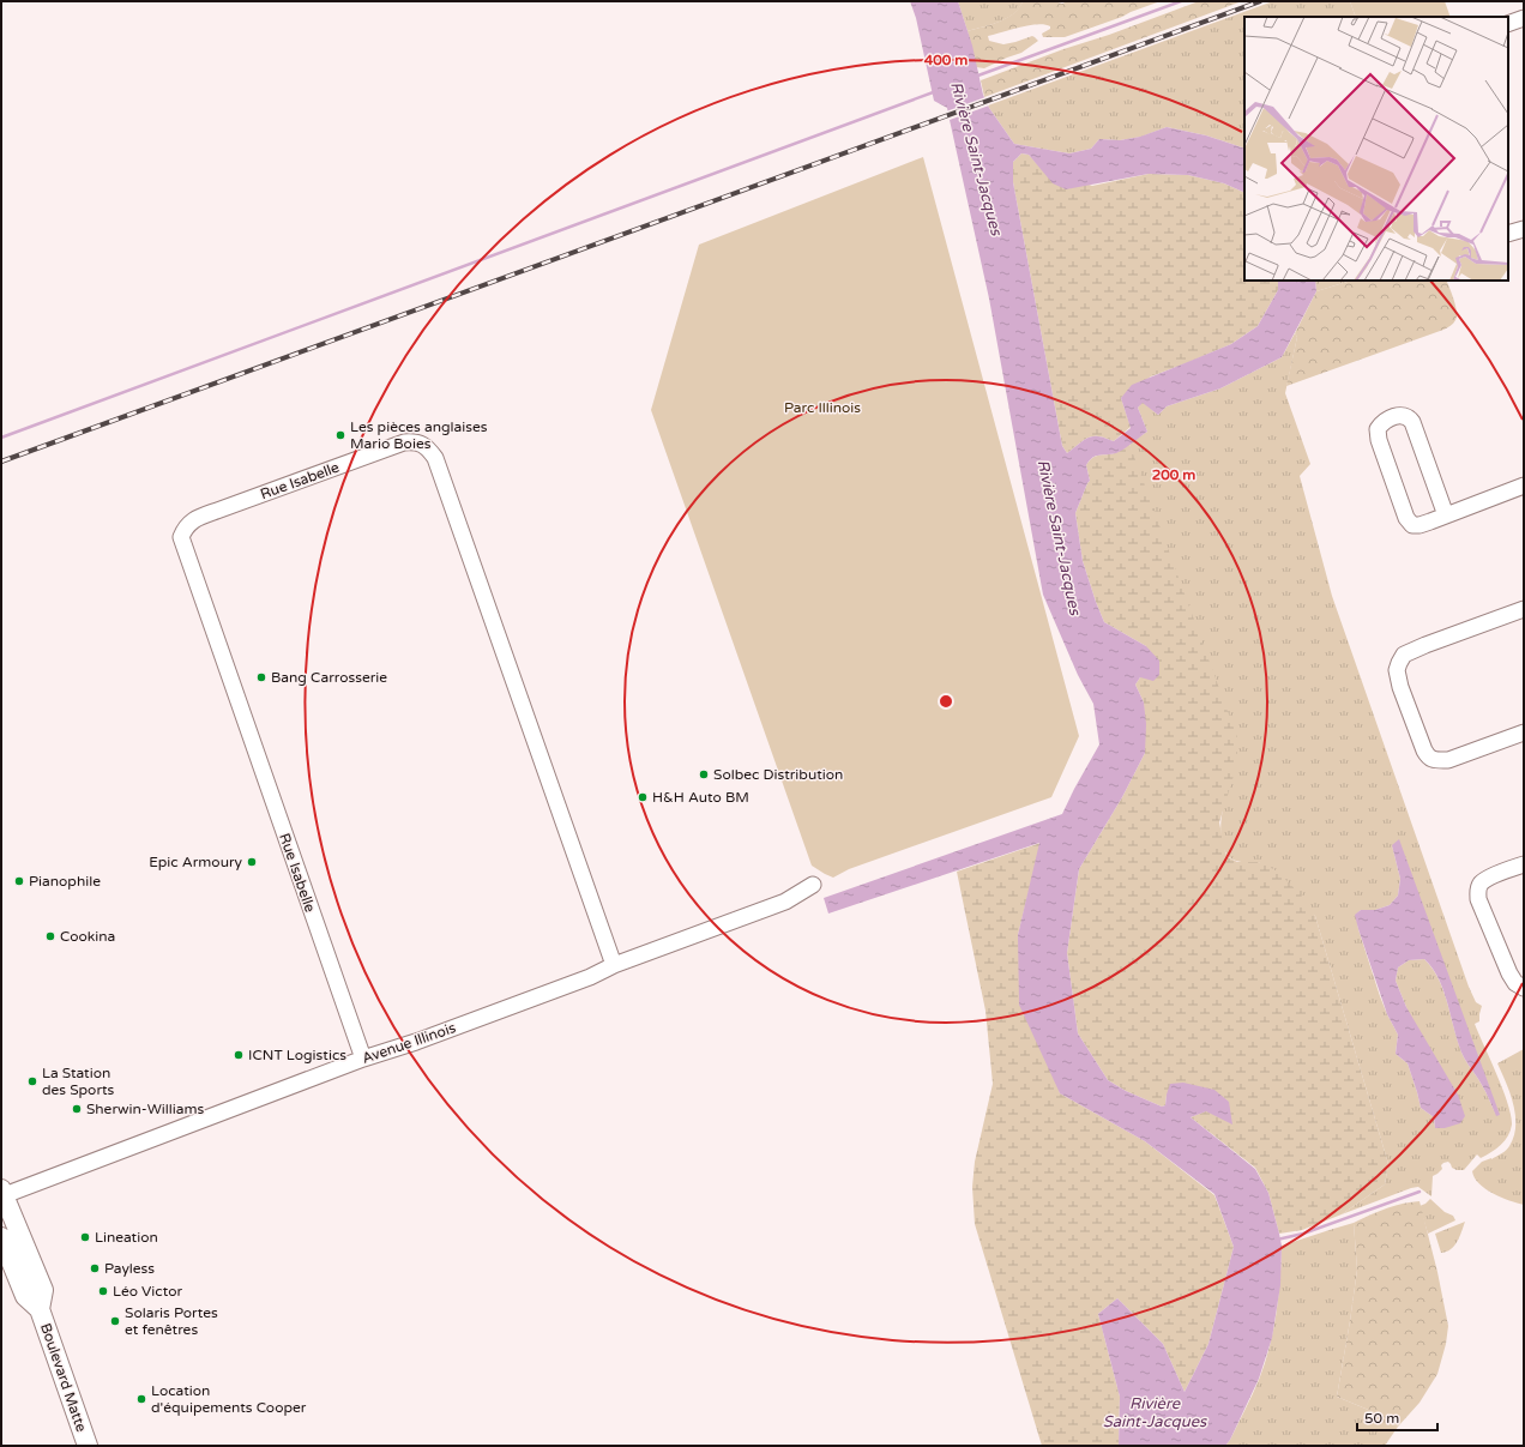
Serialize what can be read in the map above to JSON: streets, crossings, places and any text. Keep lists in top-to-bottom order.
{
  "streets": {
    "main road": ["Boulevard Matte"],
    "street": ["Rue Isabelle", "Avenue Illinois"]
  },
  "crossings": [
    ["Rue Isabelle", "Avenue Illinois"],
    ["Avenue Illinois", "Boulevard Matte"]
  ],
  "water": ["Rivière Saint-Jacques"],
  "parks": ["Parc Illinois"],
  "places": [
    "Les pièces anglaises Mario Boies",
    "Bang Carrosserie",
    "Solbec Distribution",
    "H&H Auto BM",
    "Epic Armoury",
    "Pianophile",
    "Cookina",
    "ICNT Logistics",
    "La Station des Sports",
    "Sherwin-Williams",
    "Lineation",
    "Payless",
    "Léo Victor",
    "Solaris Portes et fenêtres",
    "Location d'équipements Cooper"
  ],
  "scale_bar": "50 m",
  "rings": ["400 m", "200 m"]
}
